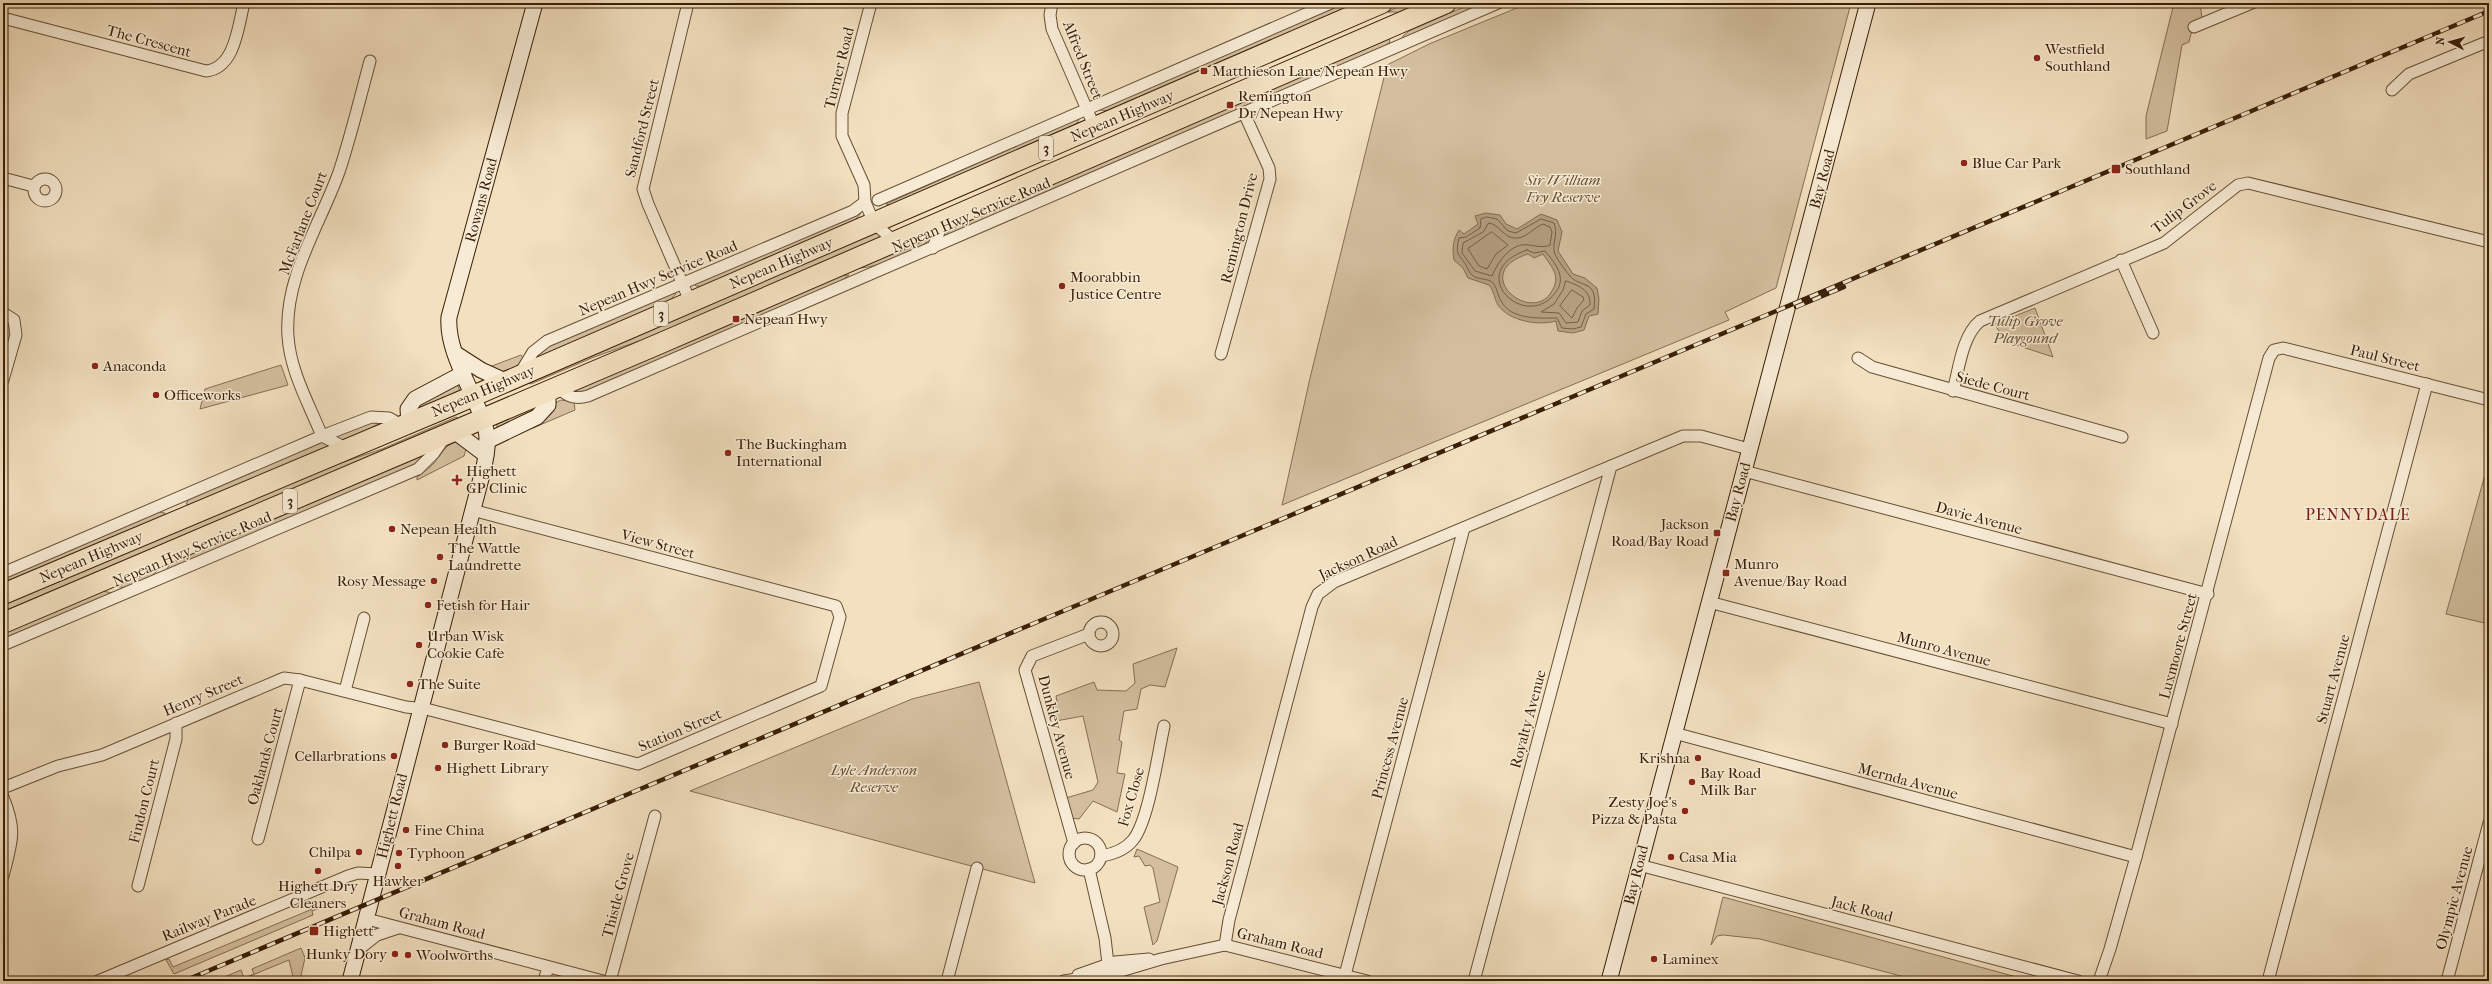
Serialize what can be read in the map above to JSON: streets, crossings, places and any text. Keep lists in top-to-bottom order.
{
  "streets": {
    "highway": ["Nepean Highway", "3"],
    "street": [
      "The Crescent",
      "Alfred Street",
      "Turner Road",
      "Sandford Street",
      "Bay Road",
      "Rowans Road",
      "Tulip Grove",
      "Nepean Hwy Service Road",
      "McFarlane Court",
      "Remington Drive",
      "Paul Street",
      "Siede Court",
      "Davie Avenue",
      "View Street",
      "Jackson Road",
      "Luxmoore Street",
      "Munro Avenue",
      "Stuart Avenue",
      "Henry Street",
      "Royalty Avenue",
      "Dunkley Avenue",
      "Station Street",
      "Princess Avenue",
      "Oaklands Court",
      "Mernda Avenue",
      "Fox Close",
      "Findon Court",
      "Highett Road",
      "Thistle Grove",
      "Olympic Avenue",
      "Jack Road",
      "Railway Parade",
      "Graham Road"
    ]
  },
  "crossings": [
    ["Alfred Street", "Nepean Highway"],
    ["Turner Road", "Nepean Highway"],
    ["Turner Road", "Nepean Hwy Service Road"],
    ["Nepean Highway", "Sandford Street"],
    ["Nepean Highway", "Rowans Road"],
    ["Nepean Highway", "Nepean Hwy Service Road"],
    ["Nepean Highway", "Highett Road"],
    ["Sandford Street", "Nepean Hwy Service Road"],
    ["Bay Road", "Davie Avenue"],
    ["Bay Road", "Jackson Road"],
    ["Bay Road", "Munro Avenue"],
    ["Bay Road", "Mernda Avenue"],
    ["Bay Road", "Jack Road"],
    ["Rowans Road", "Highett Road"],
    ["Tulip Grove", "Siede Court"],
    ["Nepean Hwy Service Road", "Remington Drive"],
    ["Paul Street", "Luxmoore Street"],
    ["Paul Street", "Stuart Avenue"],
    ["Davie Avenue", "Luxmoore Street"],
    ["View Street", "Station Street"],
    ["View Street", "Highett Road"],
    ["Jackson Road", "Royalty Avenue"],
    ["Jackson Road", "Princess Avenue"],
    ["Jackson Road", "Graham Road"],
    ["Luxmoore Street", "Munro Avenue"],
    ["Luxmoore Street", "Mernda Avenue"],
    ["Henry Street", "Station Street"],
    ["Henry Street", "Oaklands Court"],
    ["Henry Street", "Findon Court"],
    ["Henry Street", "Highett Road"],
    ["Dunkley Avenue", "Fox Close"],
    ["Station Street", "Highett Road"],
    ["Princess Avenue", "Graham Road"],
    ["Highett Road", "Railway Parade"],
    ["Highett Road", "Graham Road"]
  ],
  "districts": ["PENNYDALE"],
  "parks": ["Sir William Fry Reserve", "Tulip Grove Playgound", "Lyle Anderson Reserve"],
  "places": {
    "other": [
      "Westfield Southland",
      "Blue Car Park",
      "Moorabbin Justice Centre",
      "Anaconda",
      "Officeworks",
      "The Buckingham International",
      "Nepean Health",
      "The Wattle Laundrette",
      "Rosy Message",
      "Fetish for Hair",
      "Urban Wisk Cookie Cafe",
      "The Suite",
      "Burger Road",
      "Cellarbrations",
      "Krishna",
      "Highett Library",
      "Bay Road Milk Bar",
      "Zesty Joe's Pizza & Pasta",
      "Fine China",
      "Chilpa",
      "Typhoon",
      "Casa Mia",
      "Hawker",
      "Highett Dry Cleaners",
      "Hunky Dory",
      "Woolworths",
      "Laminex"
    ],
    "transit": [
      "Matthieson Lane/Nepean Hwy",
      "Remington Dr/Nepean Hwy",
      "Southland",
      "Nepean Hwy",
      "Jackson Road/Bay Road",
      "Munro Avenue/Bay Road",
      "Highett"
    ],
    "health": ["Highett GP Clinic"]
  },
  "north": "left"
}
